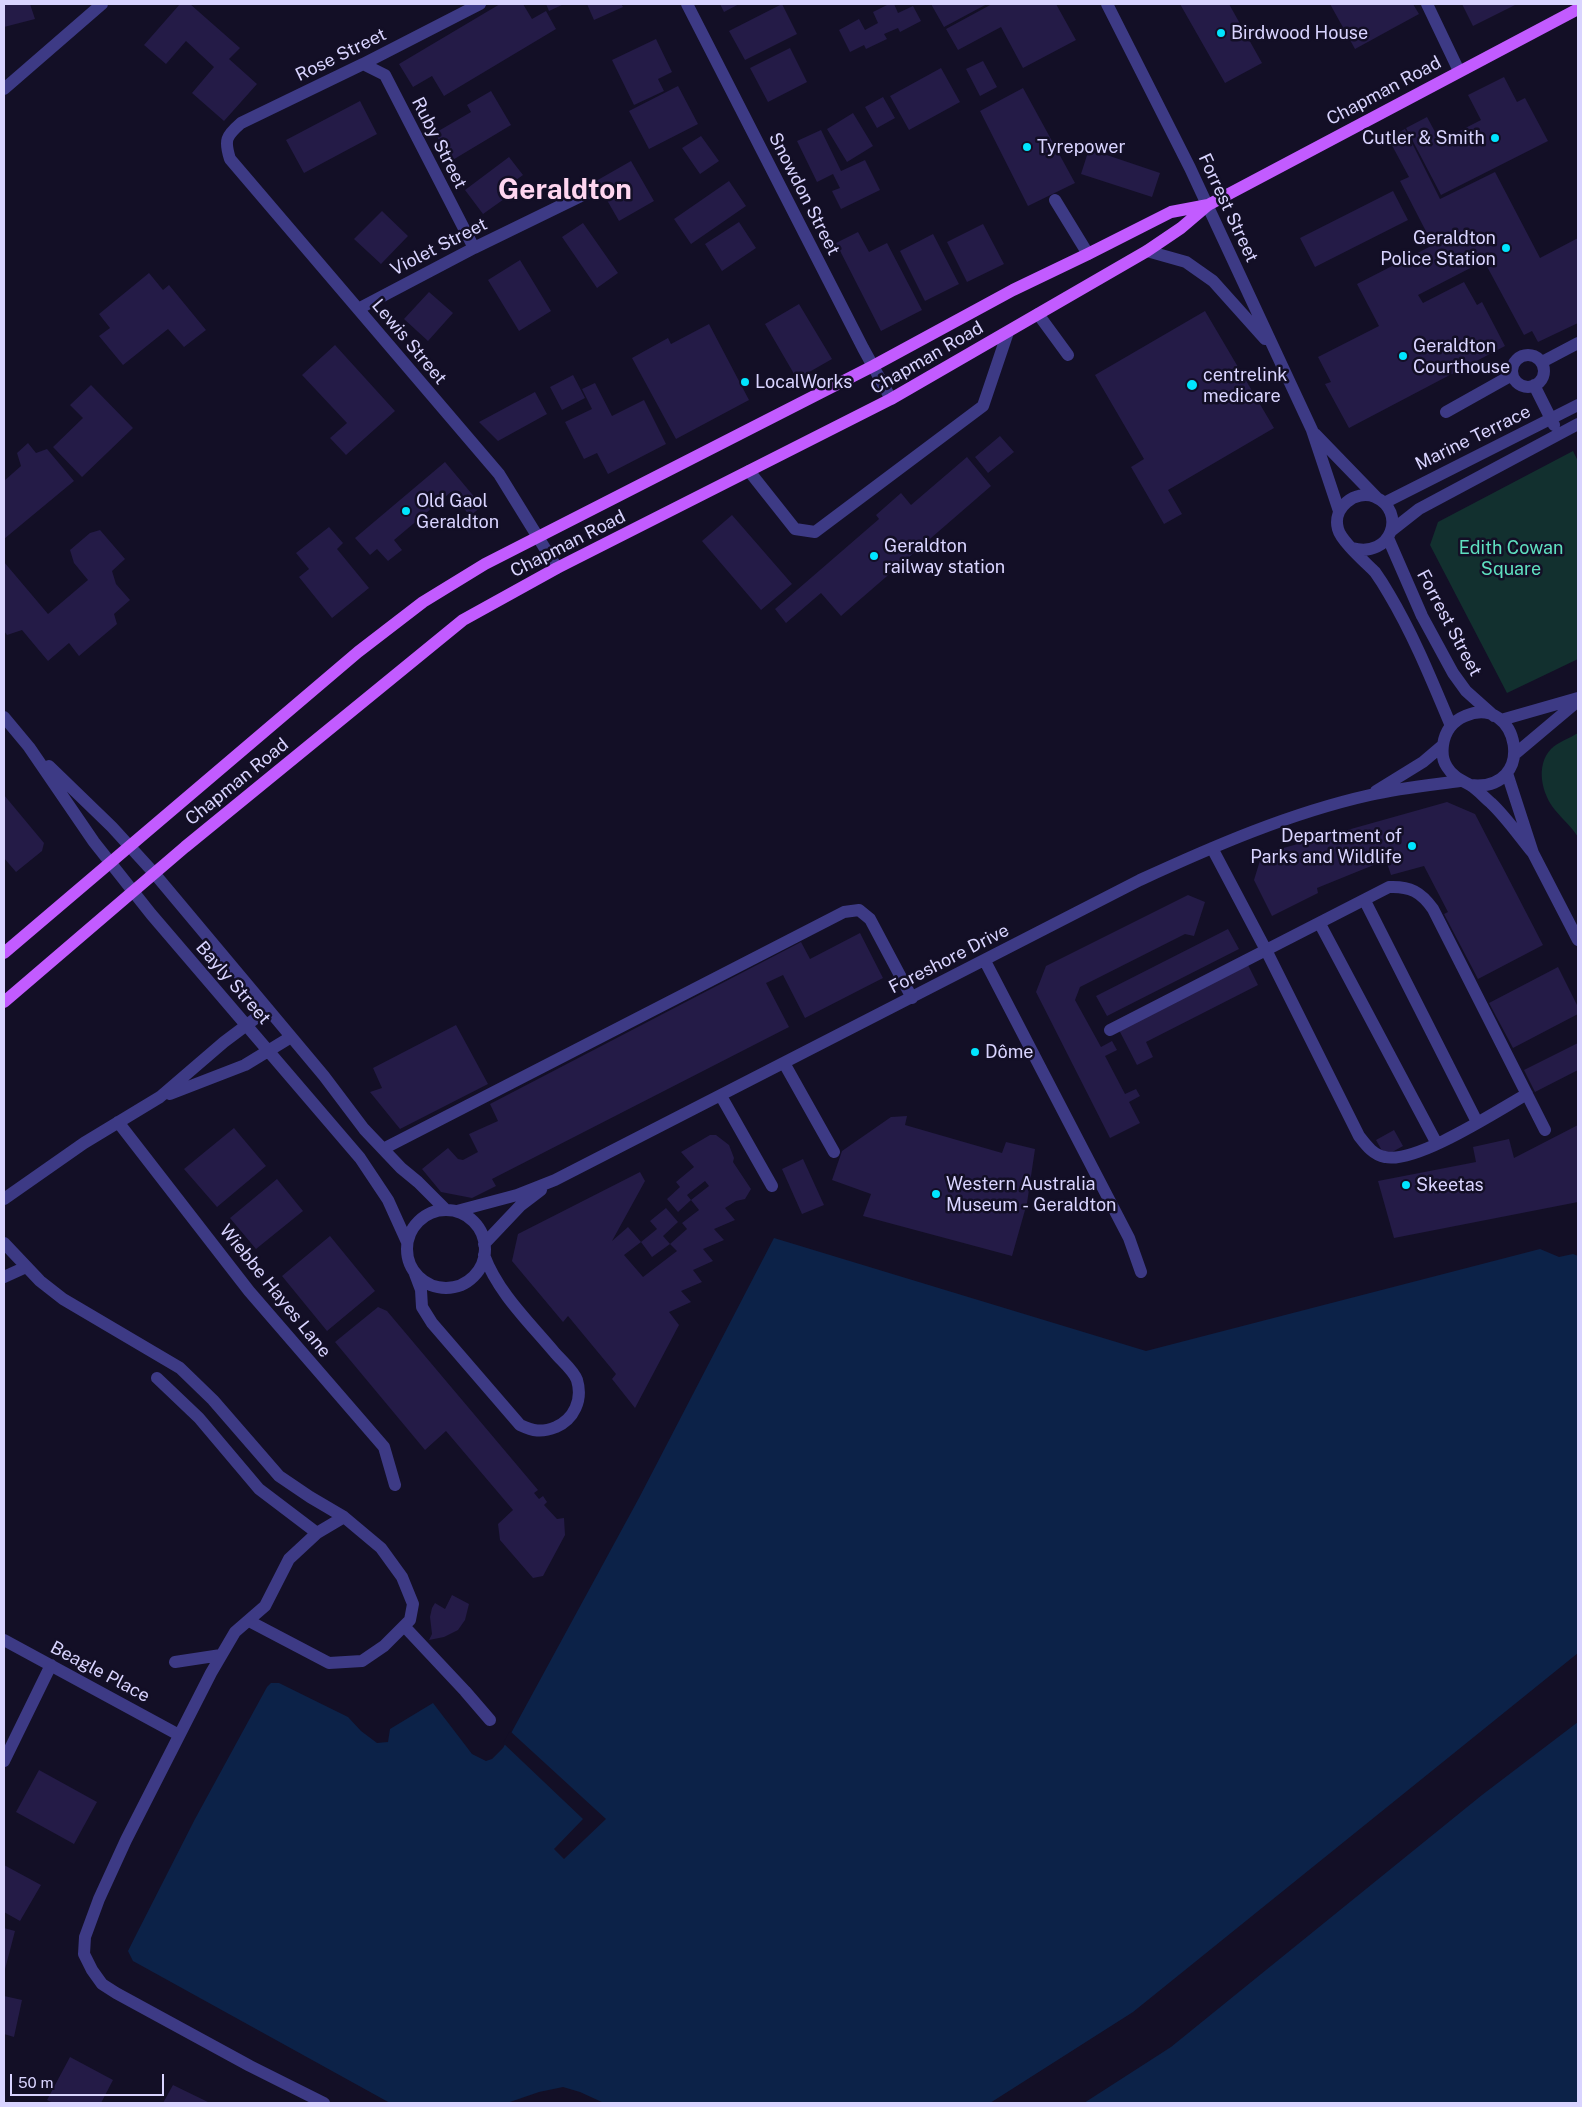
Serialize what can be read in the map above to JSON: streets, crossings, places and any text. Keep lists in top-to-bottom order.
{
  "streets": {
    "main road": ["Chapman Road"],
    "street": [
      "Rose Street",
      "Ruby Street",
      "Snowdon Street",
      "Forrest Street",
      "Violet Street",
      "Lewis Street",
      "Marine Terrace",
      "Foreshore Drive",
      "Bayly Street",
      "Wiebbe Hayes Lane",
      "Beagle Place"
    ]
  },
  "crossings": [
    ["Rose Street", "Ruby Street"],
    ["Rose Street", "Lewis Street"],
    ["Chapman Road", "Snowdon Street"],
    ["Chapman Road", "Forrest Street"],
    ["Chapman Road", "Lewis Street"],
    ["Chapman Road", "Bayly Street"],
    ["Ruby Street", "Violet Street"],
    ["Forrest Street", "Marine Terrace"],
    ["Forrest Street", "Foreshore Drive"],
    ["Violet Street", "Lewis Street"],
    ["Foreshore Drive", "Bayly Street"]
  ],
  "districts": ["Geraldton"],
  "parks": ["Edith Cowan Square"],
  "places": [
    "Birdwood House",
    "Cutler & Smith",
    "Tyrepower",
    "Geraldton Police Station",
    "Geraldton Courthouse",
    "LocalWorks",
    "centrelink medicare",
    "Old Gaol Geraldton",
    "Geraldton railway station",
    "Department of Parks and Wildlife",
    "Dôme",
    "Skeetas",
    "Western Australia Museum - Geraldton"
  ],
  "scale_bar": "50 m"
}
